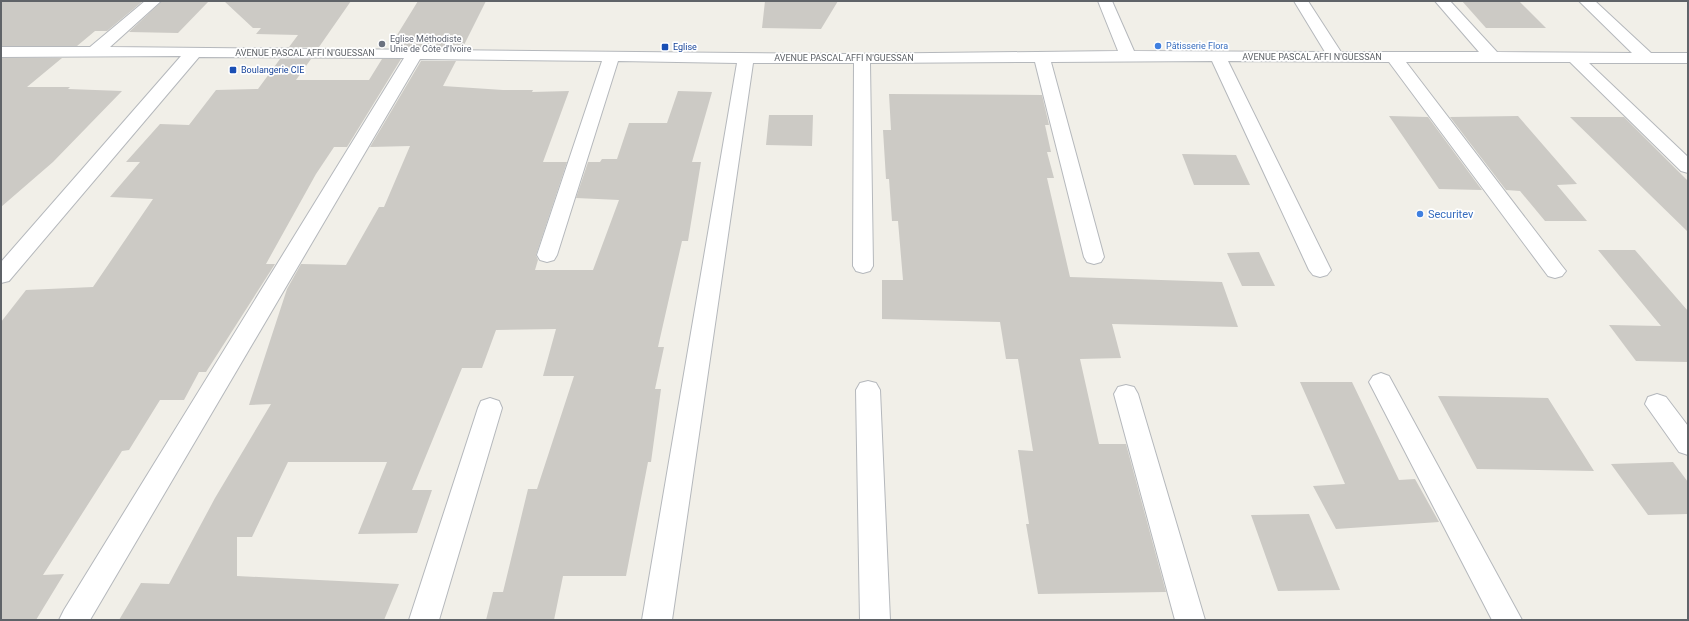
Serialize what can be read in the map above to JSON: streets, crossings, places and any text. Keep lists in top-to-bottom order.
{
  "streets": {
    "street": ["AVENUE PASCAL AFFI N'GUESSAN"]
  },
  "places": {
    "other": ["Eglise Méthodiste Unie de Côte d'Ivoire", "Pâtisserie Flora", "Securitev"],
    "transit": ["Eglise", "Boulangerie CIE"]
  }
}
